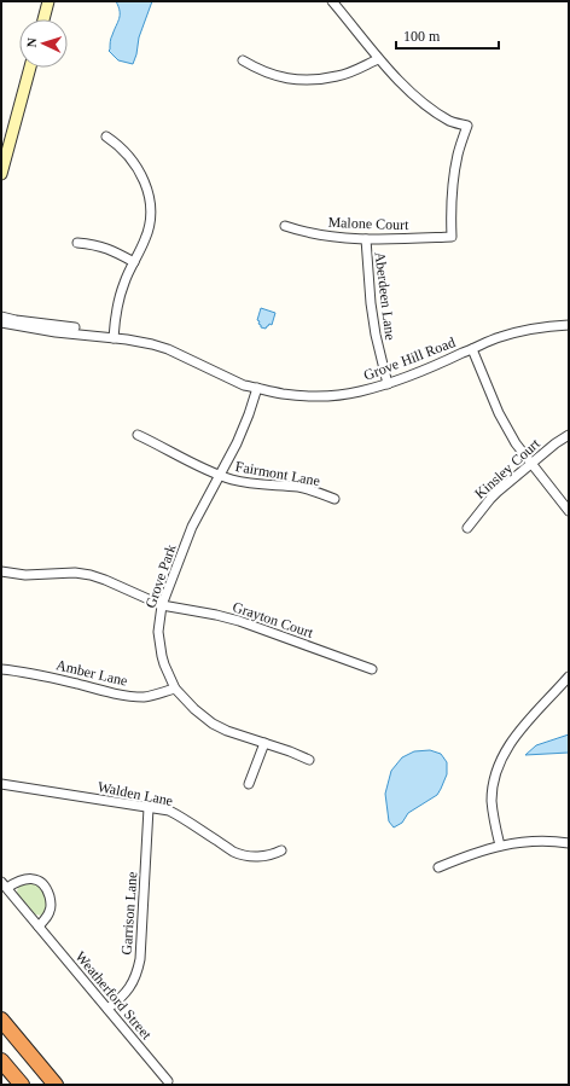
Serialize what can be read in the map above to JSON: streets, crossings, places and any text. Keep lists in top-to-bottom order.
{
  "streets": {
    "street": [
      "Malone Court",
      "Aberdeen Lane",
      "Grove Hill Road",
      "Kinsley Court",
      "Fairmont Lane",
      "Grove Park",
      "Grayton Court",
      "Amber Lane",
      "Walden Lane",
      "Garrison Lane",
      "Weatherford Street"
    ]
  },
  "crossings": [
    ["Malone Court", "Aberdeen Lane"],
    ["Aberdeen Lane", "Grove Hill Road"],
    ["Grove Hill Road", "Grove Park"],
    ["Fairmont Lane", "Grove Park"],
    ["Grove Park", "Grayton Court"],
    ["Grove Park", "Amber Lane"],
    ["Walden Lane", "Garrison Lane"],
    ["Garrison Lane", "Weatherford Street"]
  ],
  "scale_bar": "100 m",
  "north": "left"
}
